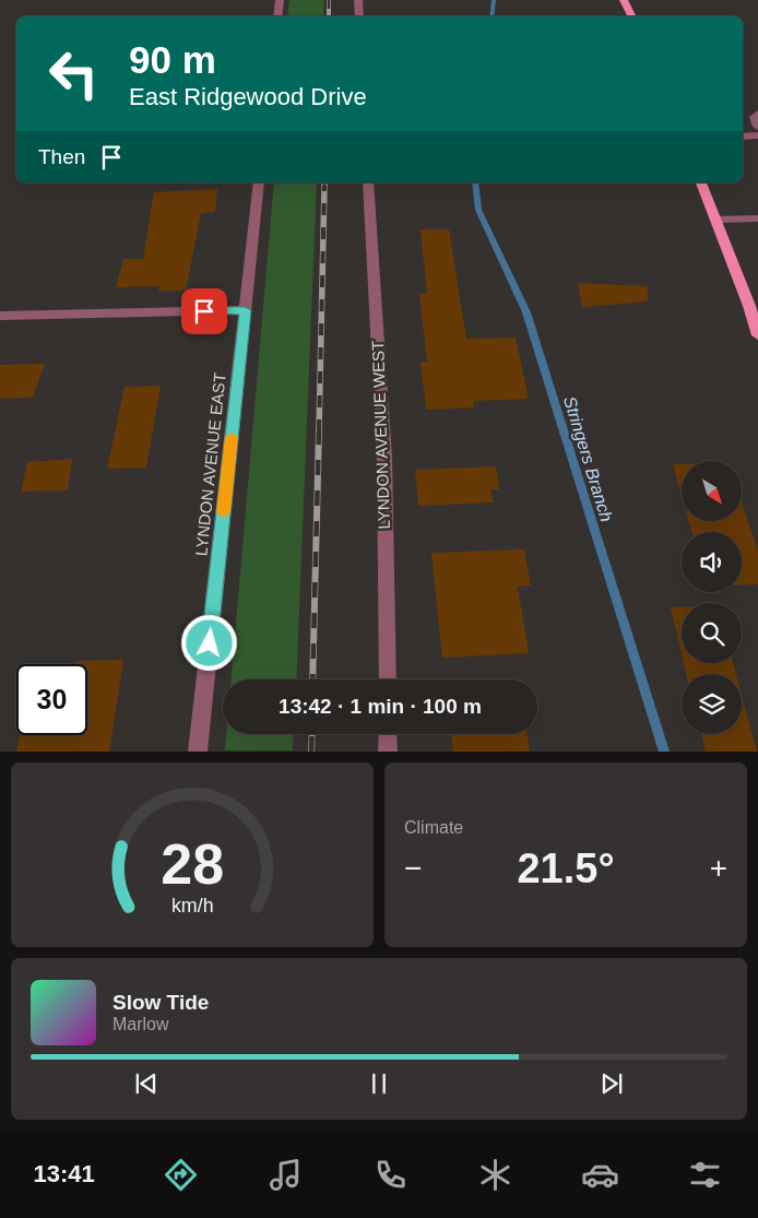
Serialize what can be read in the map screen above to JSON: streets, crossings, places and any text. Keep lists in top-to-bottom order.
{
  "streets": {
    "street": ["LYNDON AVENUE WEST", "LYNDON AVENUE EAST"]
  },
  "water": ["Stringers Branch"],
  "north": "bottom right",
  "page": {
    "turn": ["90 m", "East Ridgewood Drive"],
    "then": "Then",
    "limit": "30",
    "trip": "13:42 · 1 min · 100 m",
    "tile": "Climate",
    "heat": ["−", "21.5°", "+"],
    "song": ["Slow Tide", "Marlow"],
    "tabs": "13:41",
    "gauge": ["28", "km/h"]
  }
}
